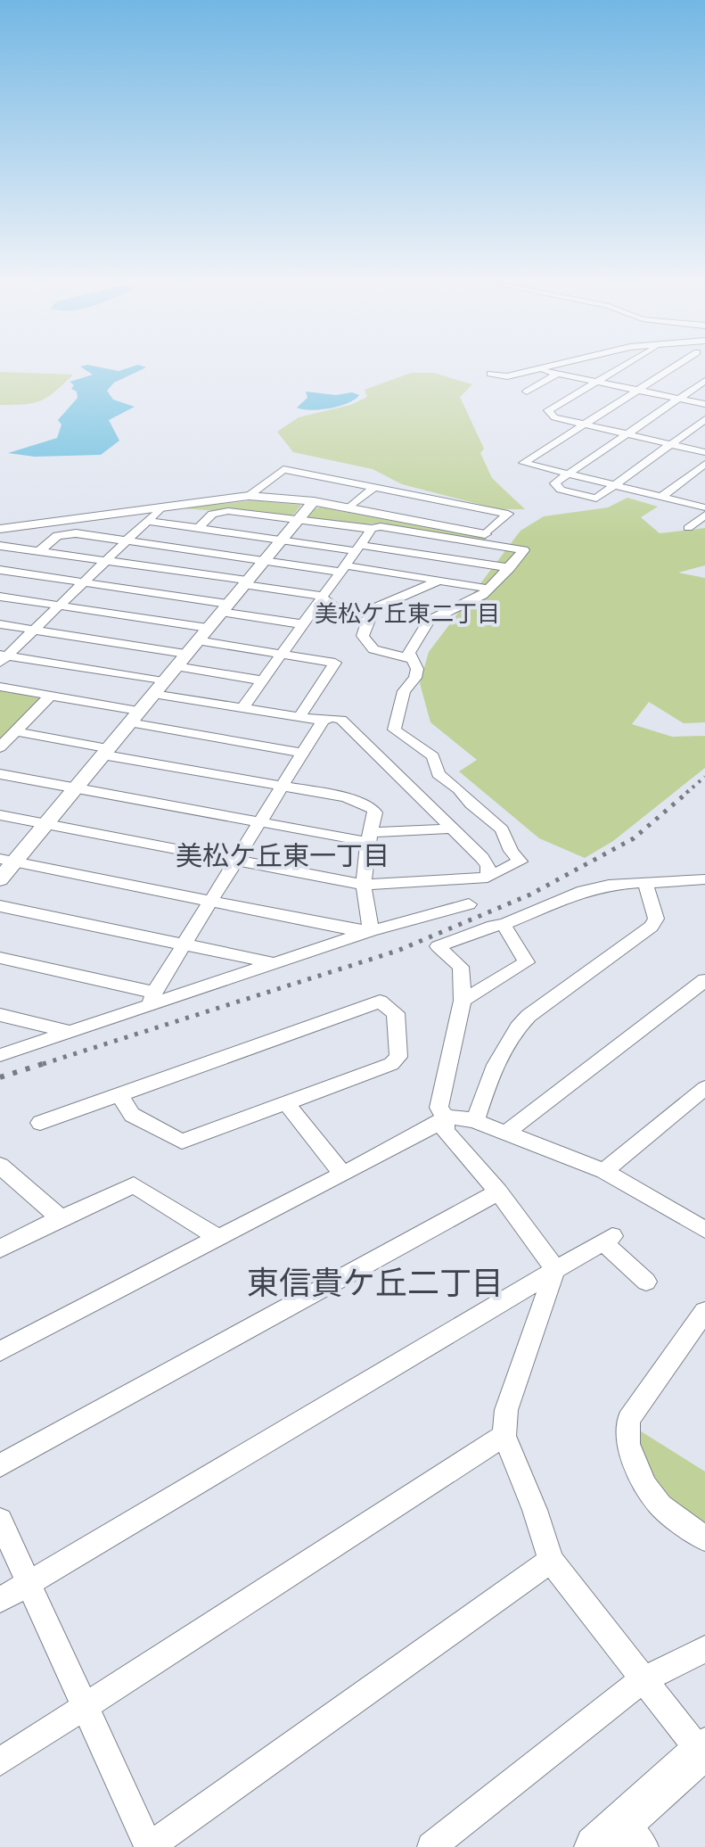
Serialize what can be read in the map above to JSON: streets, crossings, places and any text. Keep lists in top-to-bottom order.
{
  "districts": ["美松ケ丘東二丁目", "美松ケ丘東一丁目", "東信貴ケ丘二丁目"]
}
